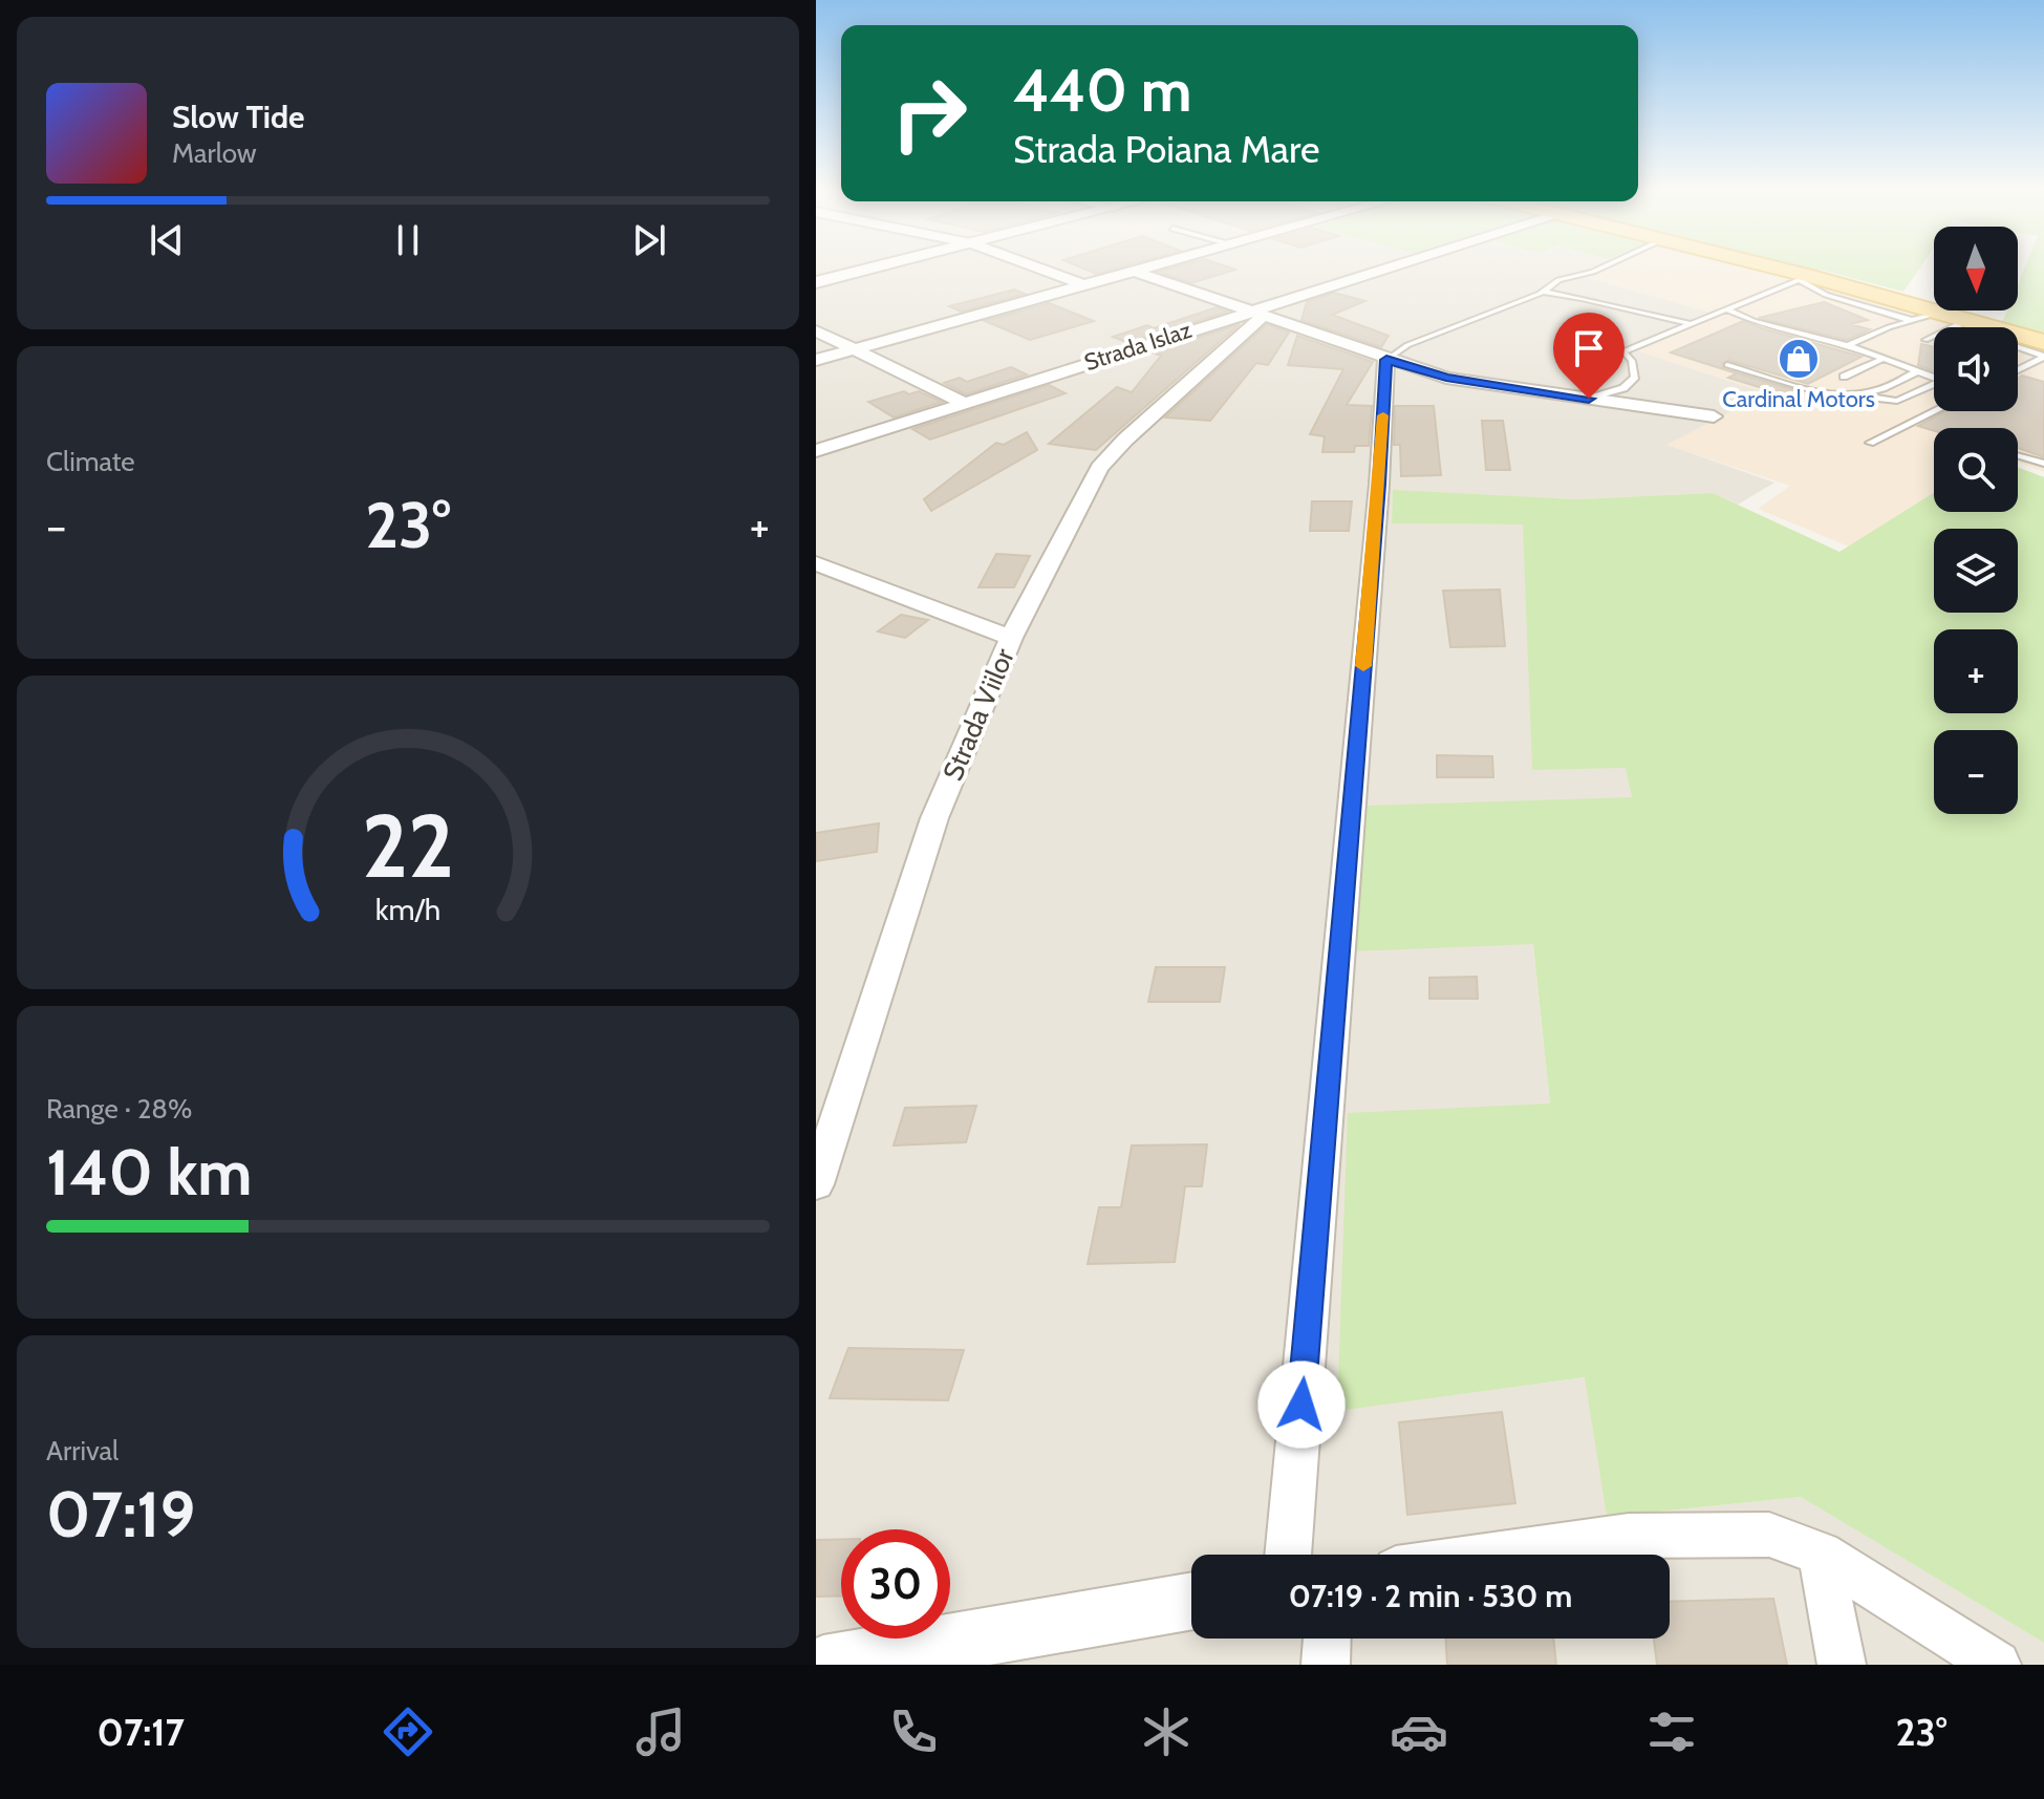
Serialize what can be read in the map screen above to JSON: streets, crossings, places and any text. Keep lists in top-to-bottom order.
{
  "streets": {
    "street": ["Strada Islaz", "Strada Viilor"]
  },
  "crossings": [
    ["Strada Islaz", "Strada Viilor"]
  ],
  "places": {
    "shop": ["Cardinal Motors"]
  },
  "north": "bottom",
  "page": {
    "turn": ["440 m", "Strada Poiana Mare"],
    "song": ["Slow Tide", "Marlow"],
    "map_buttons": ["+", "−"],
    "tile": [
      "Climate",
      ["Range · 28%", "140 km"],
      ["Arrival", "07:19"]
    ],
    "heat": ["−", "23°", "+"],
    "limit": "30",
    "trip": "07:19 · 2 min · 530 m",
    "tabs": ["07:17", "23°"],
    "gauge": ["22", "km/h"]
  }
}
